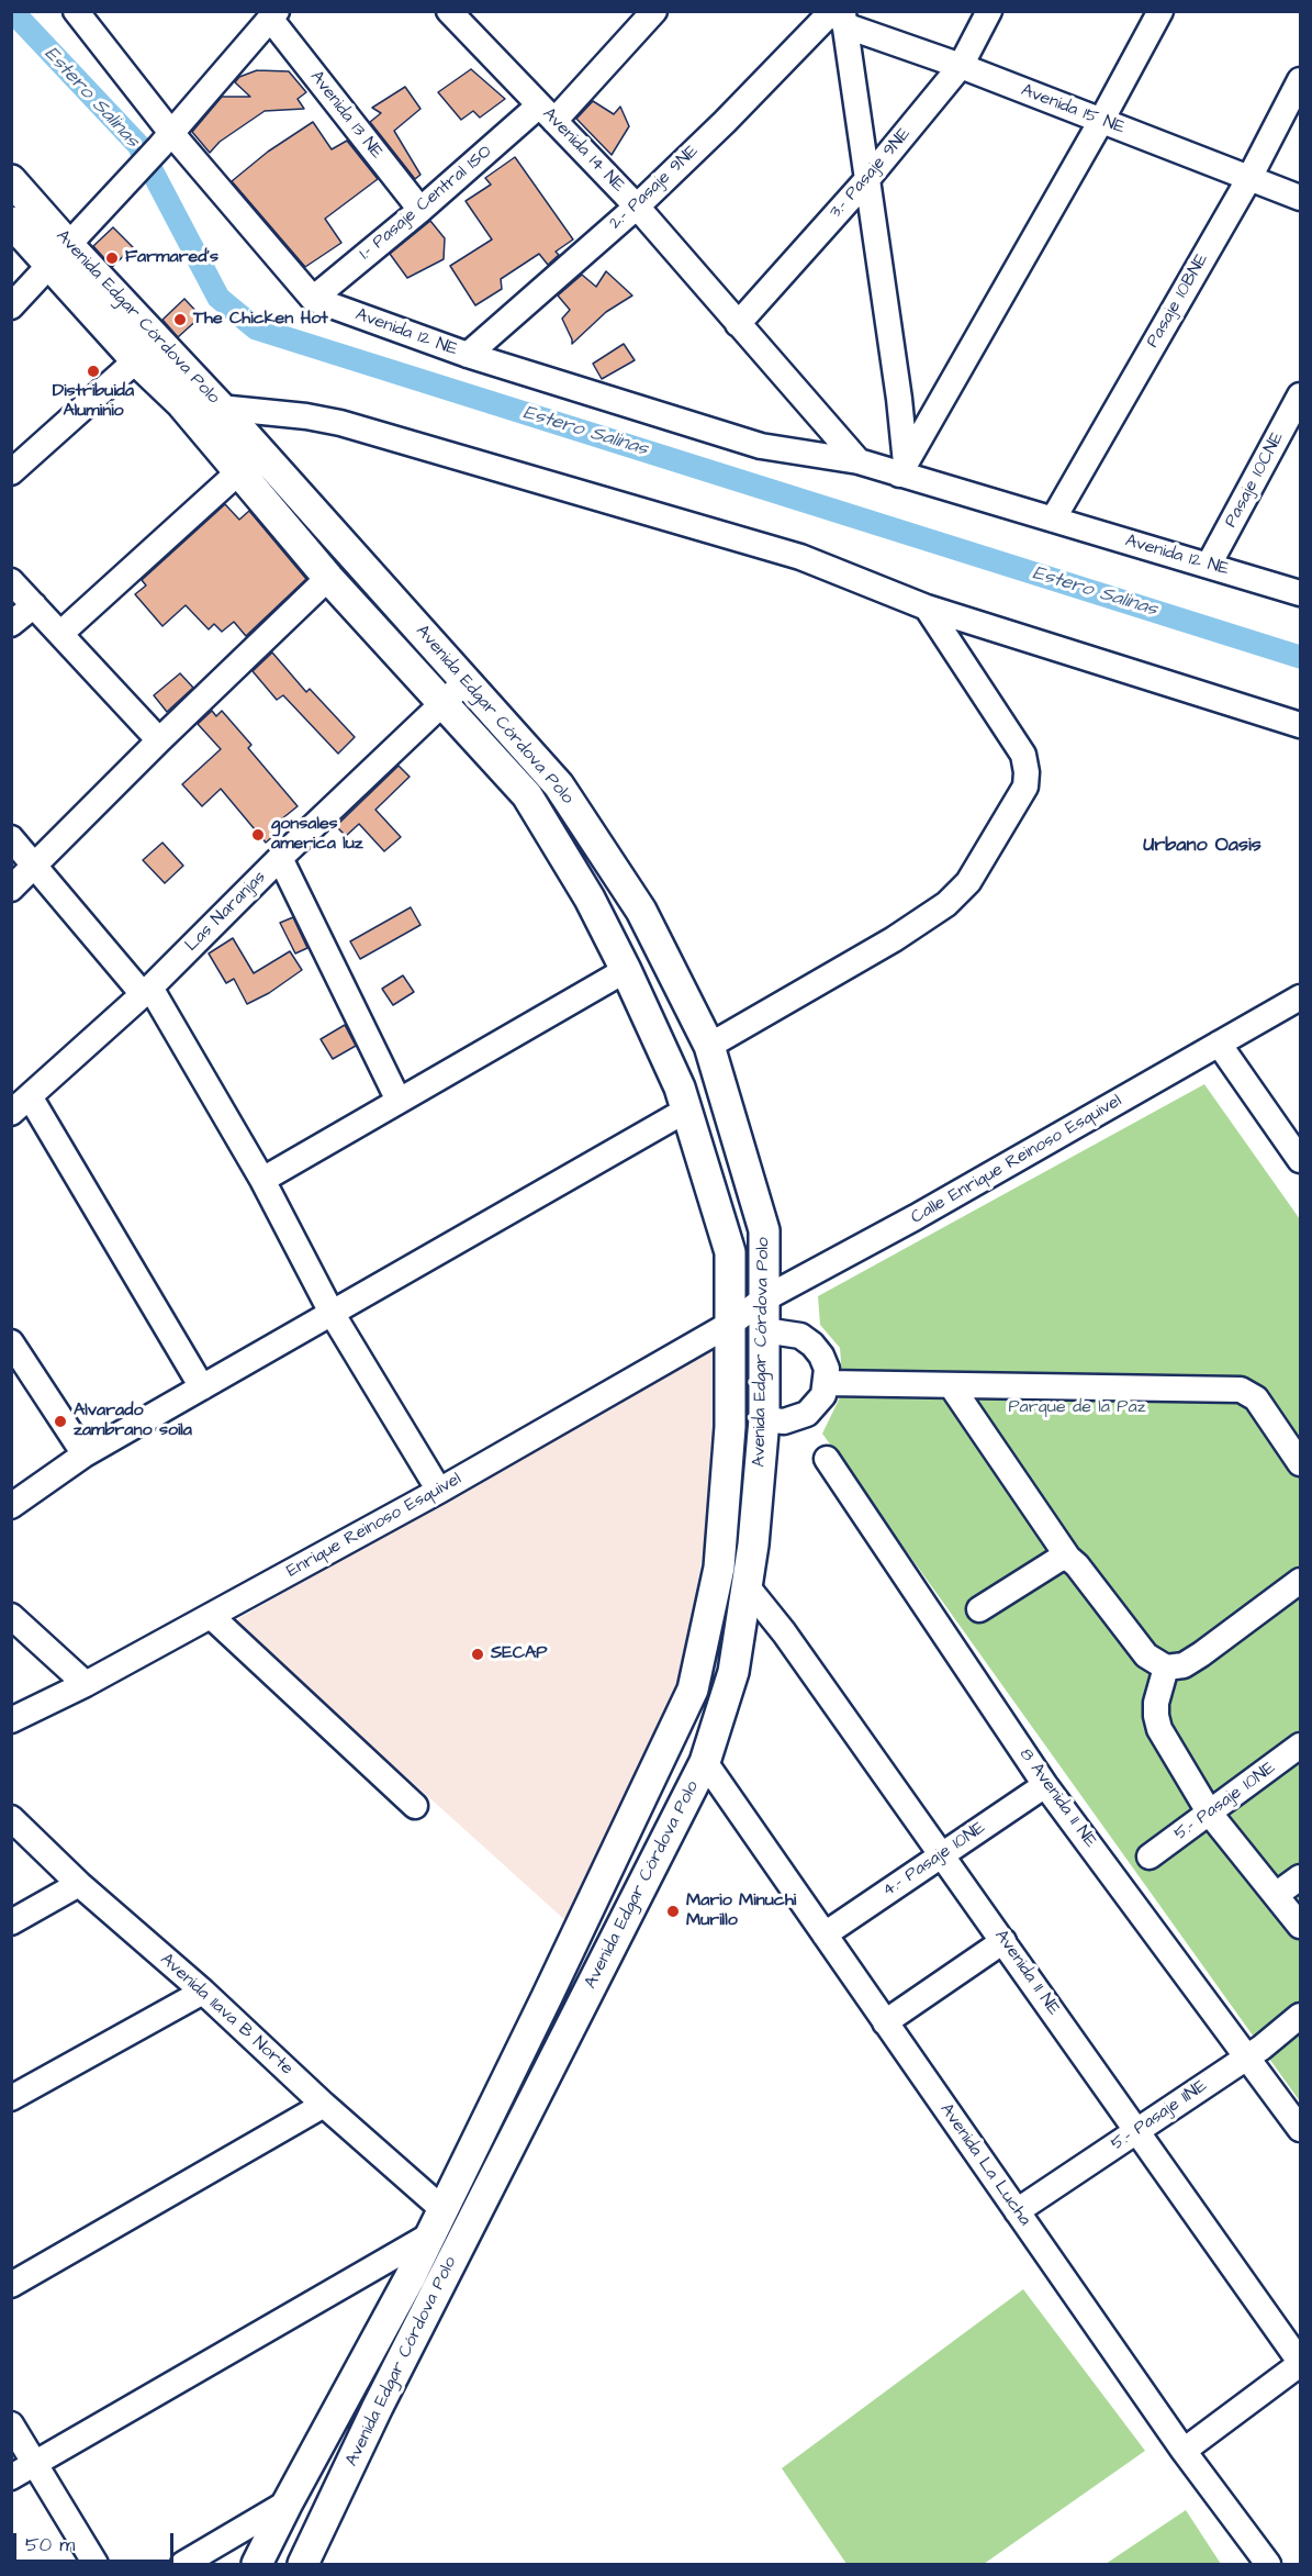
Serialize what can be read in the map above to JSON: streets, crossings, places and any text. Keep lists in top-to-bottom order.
{
  "streets": {
    "main road": ["Avenida Edgar Córdova Polo"],
    "street": [
      "Avenida 15 NE",
      "Avenida 13 NE",
      "Avenida 14 NE",
      "3.- Pasaje 9NE",
      "2.- Pasaje 9NE",
      "1.- Pasaje Central 1SO",
      "Pasaje 10BNE",
      "Avenida 12 NE",
      "Pasaje 10CNE",
      "Las Naranjas",
      "Calle Enrique Reinoso Esquivel",
      "Enrique Reinoso Esquivel",
      "8 Avenida 11 NE",
      "5.- Pasaje 10NE",
      "4.- Pasaje 10NE",
      "Avenida 11 NE",
      "Avenida 11ava B Norte",
      "5.- Pasaje 11NE",
      "Avenida La Lucha"
    ]
  },
  "crossings": [
    ["Avenida 15 NE", "3.- Pasaje 9NE"],
    ["Avenida 15 NE", "2.- Pasaje 9NE"],
    ["Avenida 15 NE", "Pasaje 10BNE"],
    ["Avenida 13 NE", "1.- Pasaje Central 1SO"],
    ["Avenida 14 NE", "3.- Pasaje 9NE"],
    ["Avenida 14 NE", "2.- Pasaje 9NE"],
    ["Avenida 14 NE", "1.- Pasaje Central 1SO"],
    ["Avenida 14 NE", "Avenida 12 NE"],
    ["2.- Pasaje 9NE", "Avenida 12 NE"],
    ["1.- Pasaje Central 1SO", "Avenida 12 NE"],
    ["Pasaje 10BNE", "Avenida 12 NE"],
    ["Avenida Edgar Córdova Polo", "Las Naranjas"],
    ["Avenida Edgar Córdova Polo", "Calle Enrique Reinoso Esquivel"],
    ["Avenida Edgar Córdova Polo", "Enrique Reinoso Esquivel"],
    ["Avenida Edgar Córdova Polo", "Avenida 11 NE"],
    ["Avenida Edgar Córdova Polo", "Avenida 11ava B Norte"],
    ["Avenida Edgar Córdova Polo", "Avenida La Lucha"],
    ["Avenida 12 NE", "Pasaje 10CNE"],
    ["Calle Enrique Reinoso Esquivel", "Enrique Reinoso Esquivel"],
    ["8 Avenida 11 NE", "4.- Pasaje 10NE"],
    ["8 Avenida 11 NE", "5.- Pasaje 11NE"],
    ["4.- Pasaje 10NE", "Avenida 11 NE"],
    ["4.- Pasaje 10NE", "Avenida La Lucha"],
    ["Avenida 11 NE", "5.- Pasaje 11NE"],
    ["5.- Pasaje 11NE", "Avenida La Lucha"]
  ],
  "districts": ["Urbano Oasis"],
  "water": ["Estero Salinas"],
  "parks": ["Parque de la Paz"],
  "places": [
    "Farmared's",
    "The Chicken Hot",
    "Distribuida Aluminio",
    "gonsales america luz",
    "Alvarado zambrano soila",
    "SECAP",
    "Mario Minuchi Murillo"
  ],
  "scale_bar": "50 m"
}
